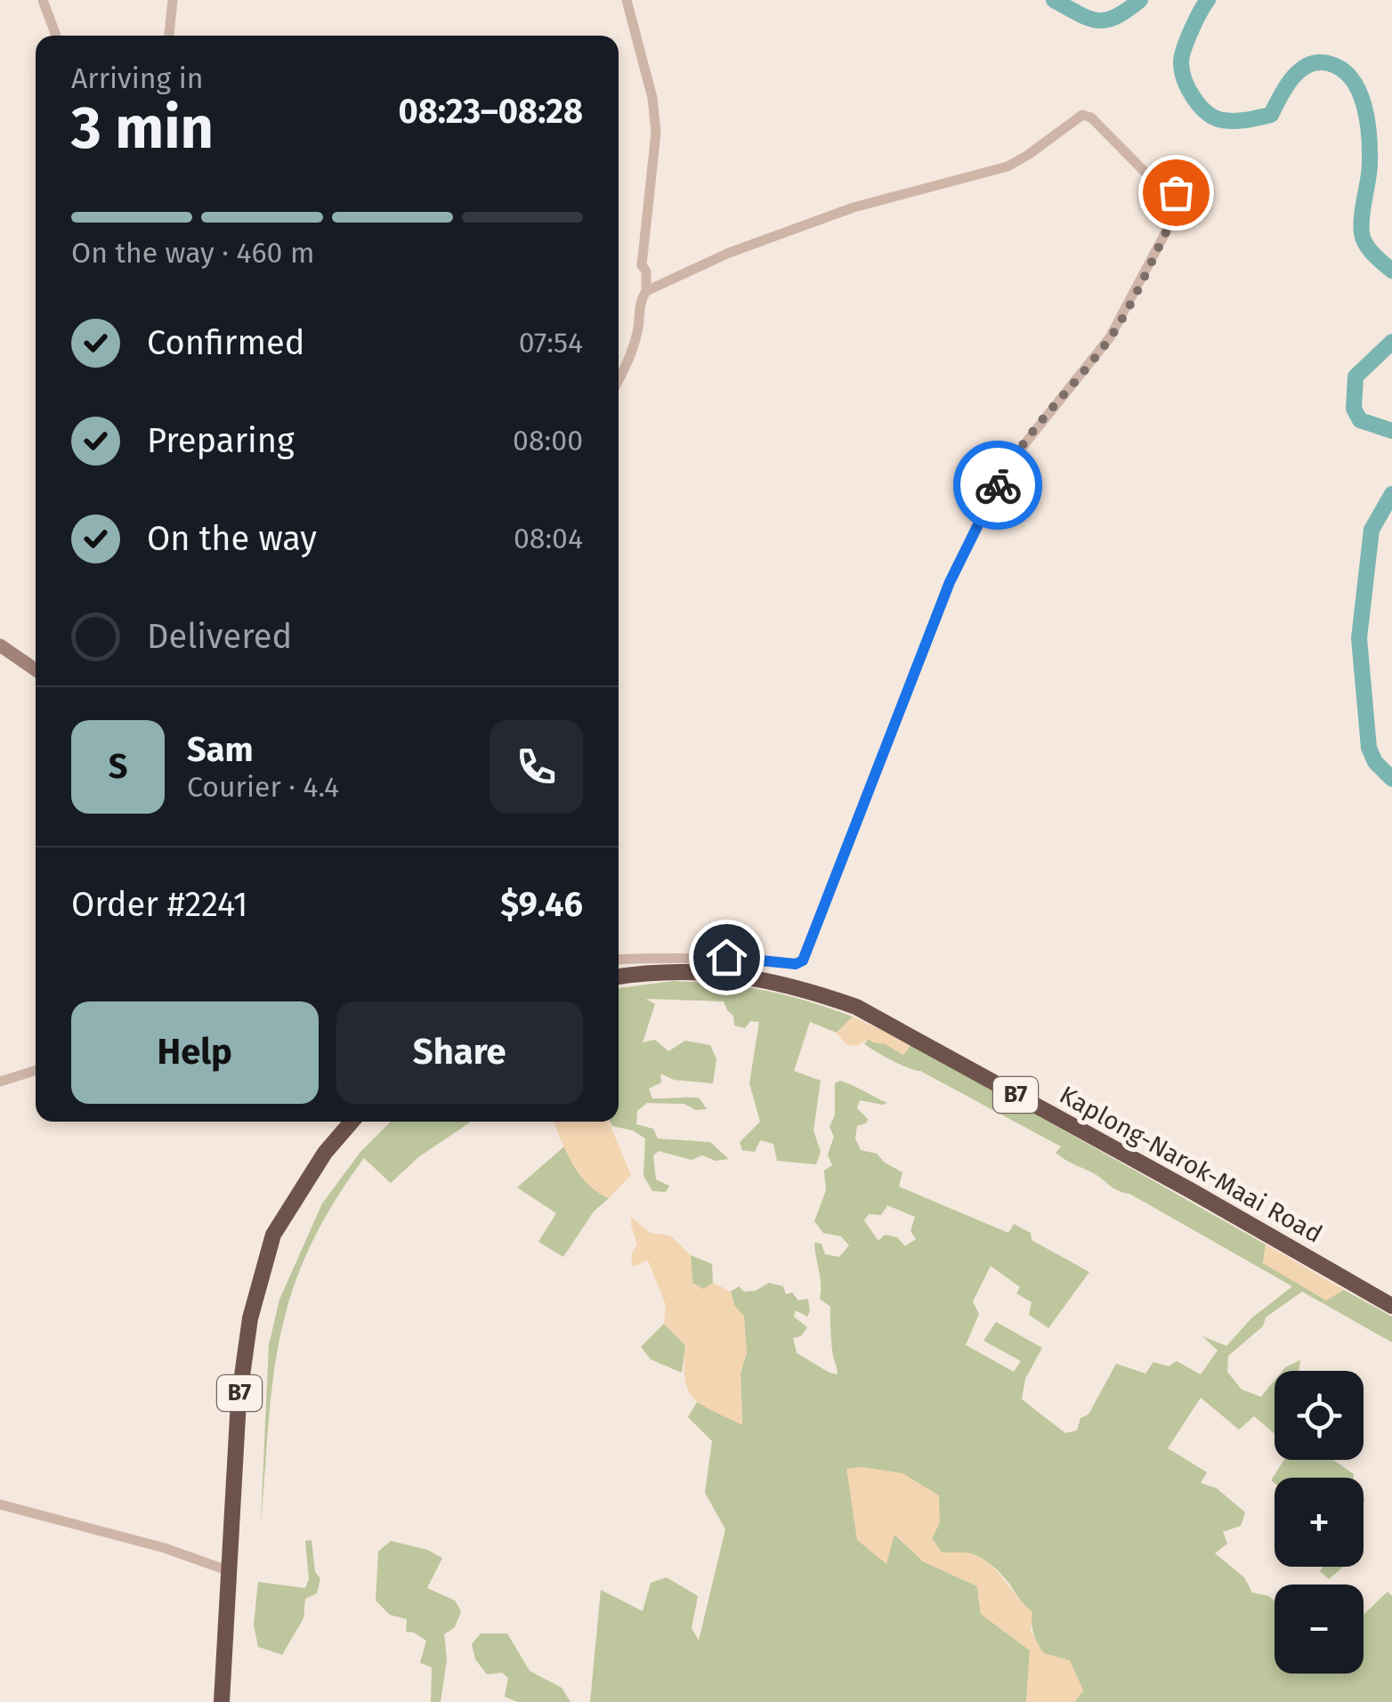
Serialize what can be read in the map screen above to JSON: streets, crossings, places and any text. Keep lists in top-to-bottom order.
{
  "streets": {
    "highway": ["B7", "Kaplong-Narok-Maai Road"]
  },
  "page": {
    "heading": ["3 min", "Arriving in", "08:23–08:28"],
    "panel": [
      "Sam",
      "Courier · 4.4",
      "Order #2241",
      "$9.46"
    ],
    "bar": "On the way · 460 m",
    "list": [
      ["Confirmed", "07:54"],
      ["Preparing", "08:00"],
      ["On the way", "08:04"],
      "Delivered"
    ],
    "round": "S",
    "buttons": ["Help", "Share"],
    "map_buttons": ["+", "−"]
  }
}
